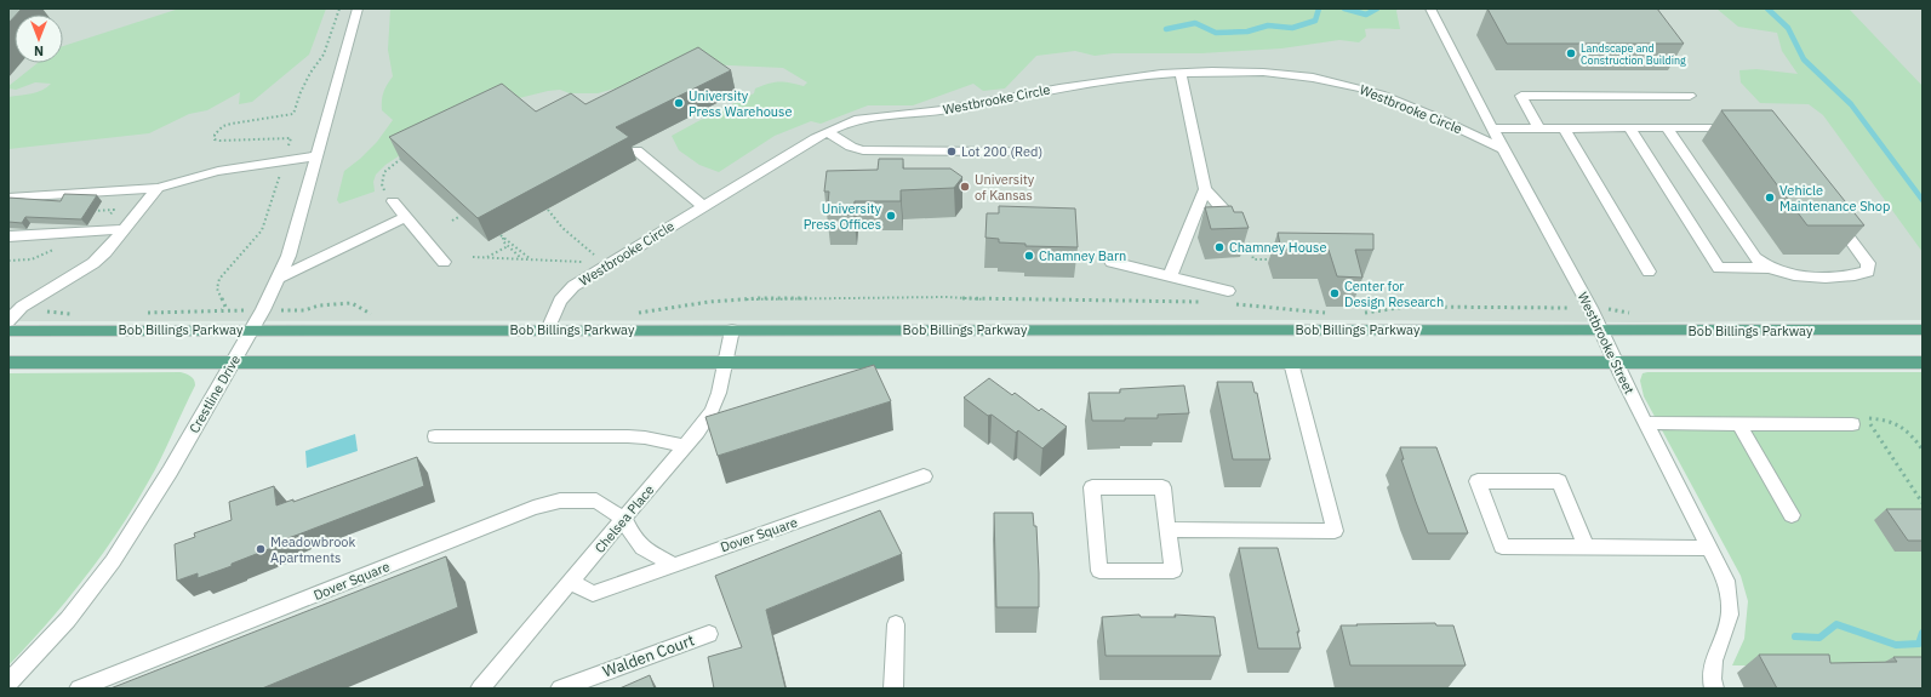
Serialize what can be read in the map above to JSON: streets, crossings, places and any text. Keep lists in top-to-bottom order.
{
  "streets": {
    "main road": ["Bob Billings Parkway"],
    "street": [
      "Westbrooke Circle",
      "Westbrooke Street",
      "Crestline Drive",
      "Chelsea Place",
      "Dover Square",
      "Walden Court"
    ]
  },
  "crossings": [
    ["Westbrooke Circle", "Bob Billings Parkway"],
    ["Westbrooke Circle", "Westbrooke Street"],
    ["Bob Billings Parkway", "Westbrooke Street"],
    ["Bob Billings Parkway", "Crestline Drive"],
    ["Bob Billings Parkway", "Chelsea Place"],
    ["Chelsea Place", "Dover Square"]
  ],
  "places": [
    "Landscape and Construction Building",
    "University Press Warehouse",
    "Lot 200 (Red)",
    "University of Kansas",
    "Vehicle Maintenance Shop",
    "University Press Offices",
    "Chamney House",
    "Chamney Barn",
    "Center for Design Research",
    "Meadowbrook Apartments"
  ],
  "north": "bottom"
}
